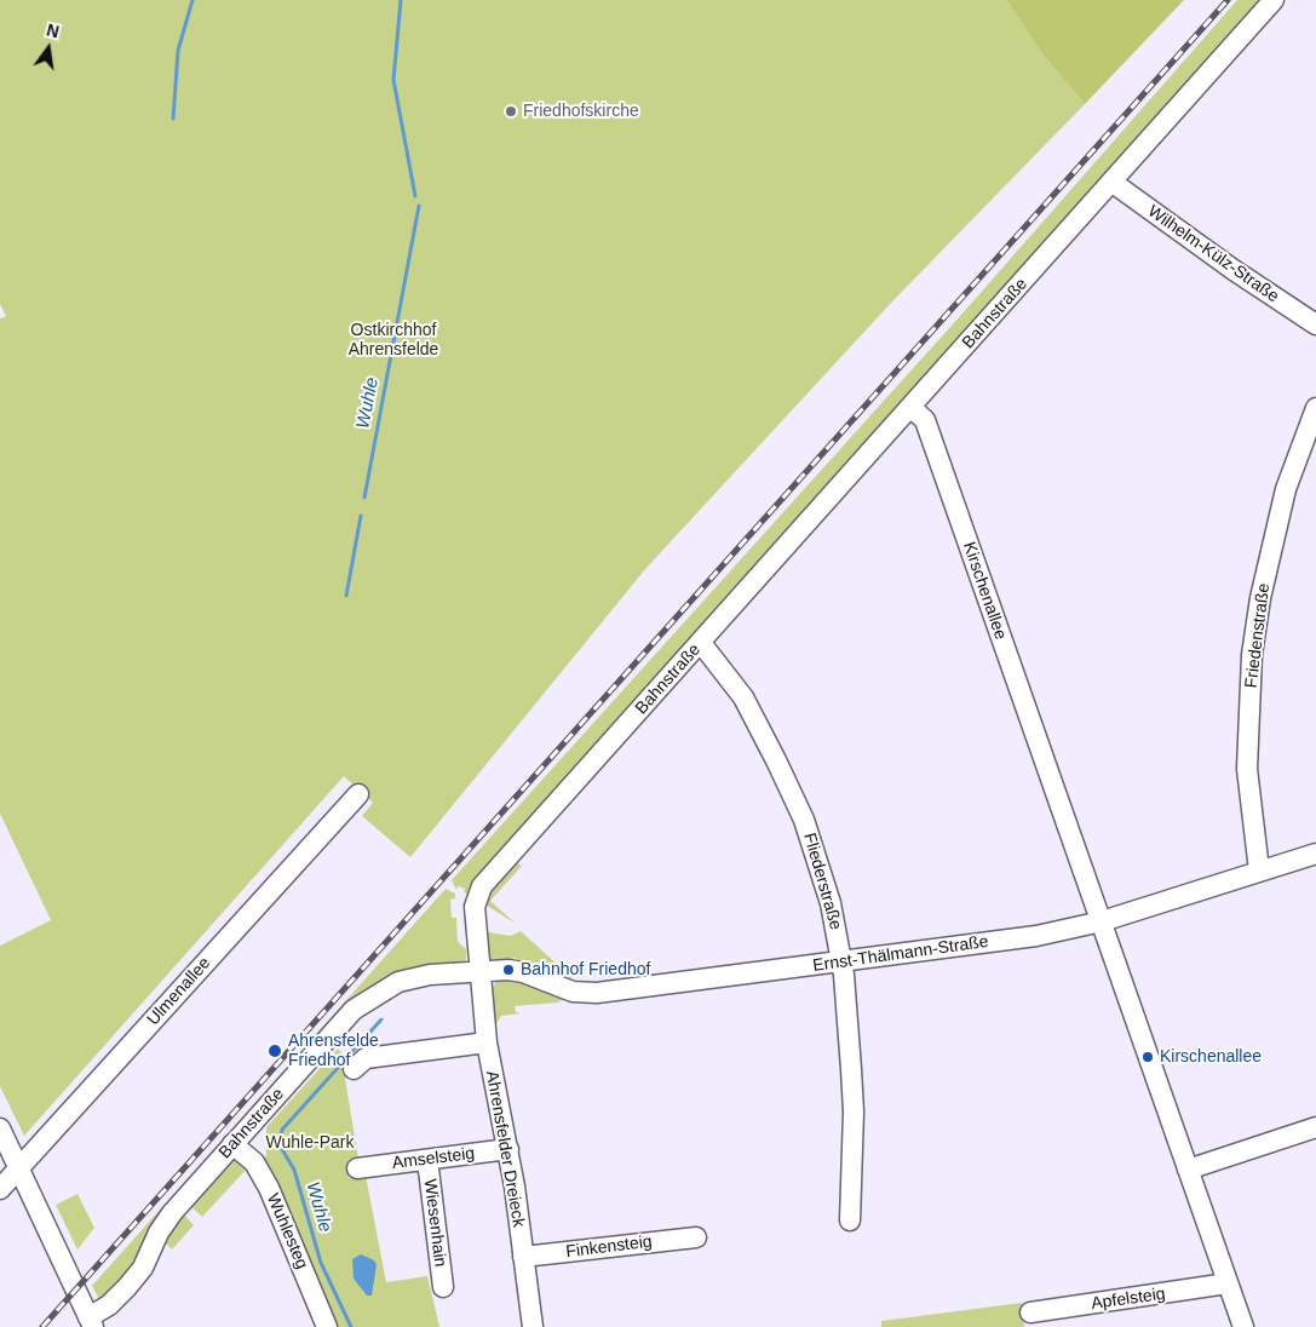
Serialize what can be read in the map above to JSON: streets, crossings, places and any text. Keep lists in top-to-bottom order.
{
  "streets": {
    "street": [
      "Wilhelm-Külz-Straße",
      "Bahnstraße",
      "Kirschenallee",
      "Friedenstraße",
      "Fliederstraße",
      "Ernst-Thälmann-Straße",
      "Ulmenallee",
      "Ahrensfelder Dreieck",
      "Amselsteig",
      "Wiesenhain",
      "Wuhlesteg",
      "Finkensteig",
      "Apfelsteig"
    ]
  },
  "crossings": [
    ["Wilhelm-Külz-Straße", "Bahnstraße"],
    ["Bahnstraße", "Kirschenallee"],
    ["Bahnstraße", "Fliederstraße"],
    ["Bahnstraße", "Ernst-Thälmann-Straße"],
    ["Bahnstraße", "Ahrensfelder Dreieck"],
    ["Bahnstraße", "Wuhlesteg"],
    ["Kirschenallee", "Ernst-Thälmann-Straße"],
    ["Kirschenallee", "Apfelsteig"],
    ["Friedenstraße", "Ernst-Thälmann-Straße"],
    ["Fliederstraße", "Ernst-Thälmann-Straße"],
    ["Ernst-Thälmann-Straße", "Ahrensfelder Dreieck"],
    ["Ahrensfelder Dreieck", "Amselsteig"],
    ["Ahrensfelder Dreieck", "Finkensteig"],
    ["Amselsteig", "Wiesenhain"]
  ],
  "water": ["Wuhle"],
  "parks": ["Ostkirchhof Ahrensfelde", "Wuhle-Park"],
  "places": [
    "Friedhofskirche",
    "Bahnhof Friedhof",
    "Ahrensfelde Friedhof",
    "Kirschenallee"
  ],
  "north": "top"
}
